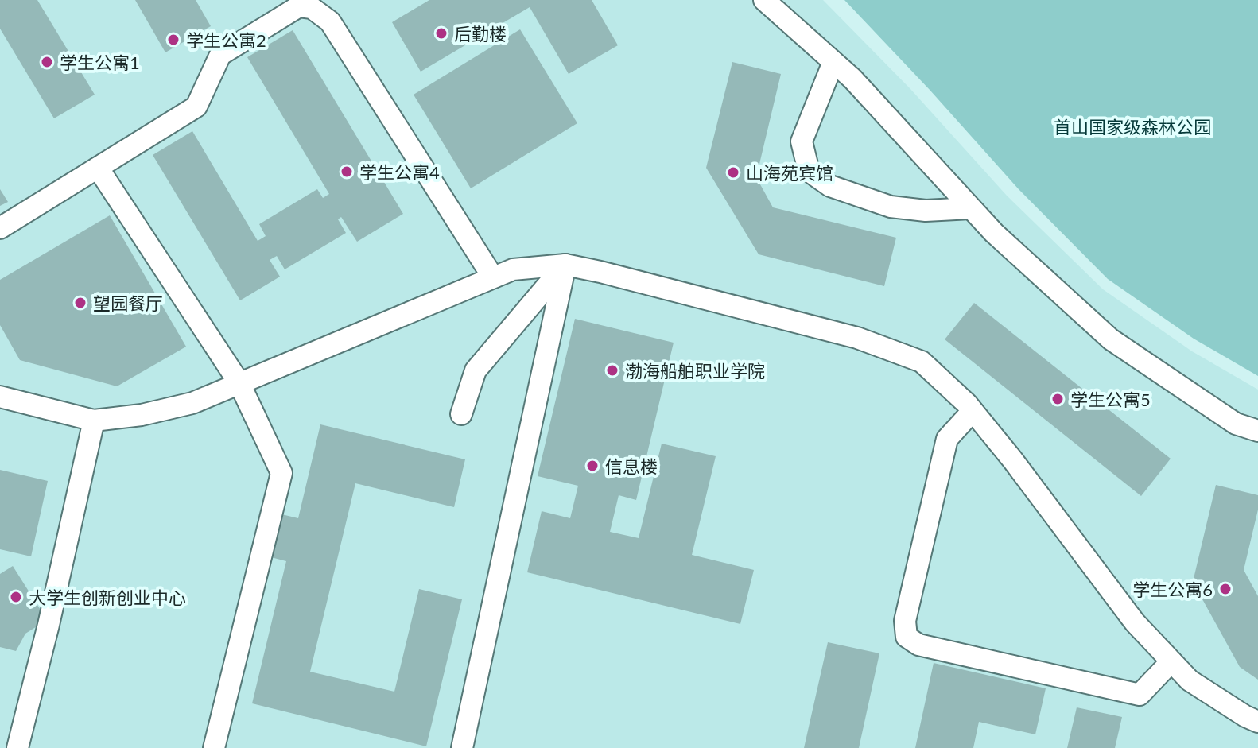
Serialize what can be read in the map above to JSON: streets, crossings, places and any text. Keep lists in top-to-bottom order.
{
  "parks": ["首山国家级森林公园"],
  "places": [
    "后勤楼",
    "学生公寓2",
    "学生公寓1",
    "学生公寓4",
    "山海苑宾馆",
    "望园餐厅",
    "渤海船舶职业学院",
    "学生公寓5",
    "信息楼",
    "学生公寓6",
    "大学生创新创业中心"
  ]
}
